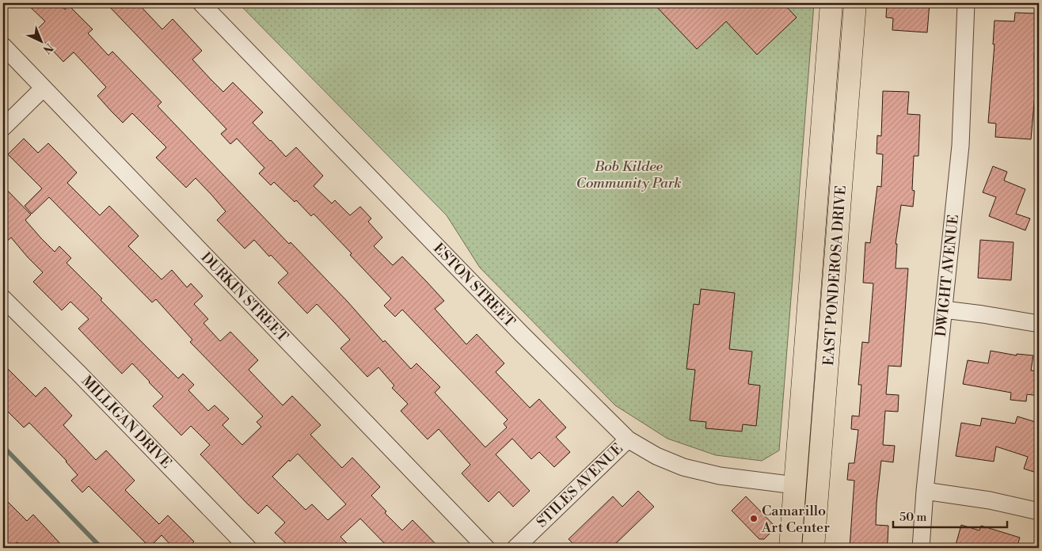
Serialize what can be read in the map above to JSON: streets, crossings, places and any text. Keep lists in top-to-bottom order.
{
  "streets": {
    "main road": ["EAST PONDEROSA DRIVE"],
    "street": [
      "DWIGHT AVENUE",
      "ESTON STREET",
      "DURKIN STREET",
      "MILLIGAN DRIVE",
      "STILES AVENUE"
    ]
  },
  "crossings": [
    ["EAST PONDEROSA DRIVE", "ESTON STREET"],
    ["ESTON STREET", "STILES AVENUE"]
  ],
  "parks": ["Bob Kildee Community Park"],
  "places": ["Camarillo Art Center"],
  "scale_bar": "50 m",
  "north": "bottom right"
}
